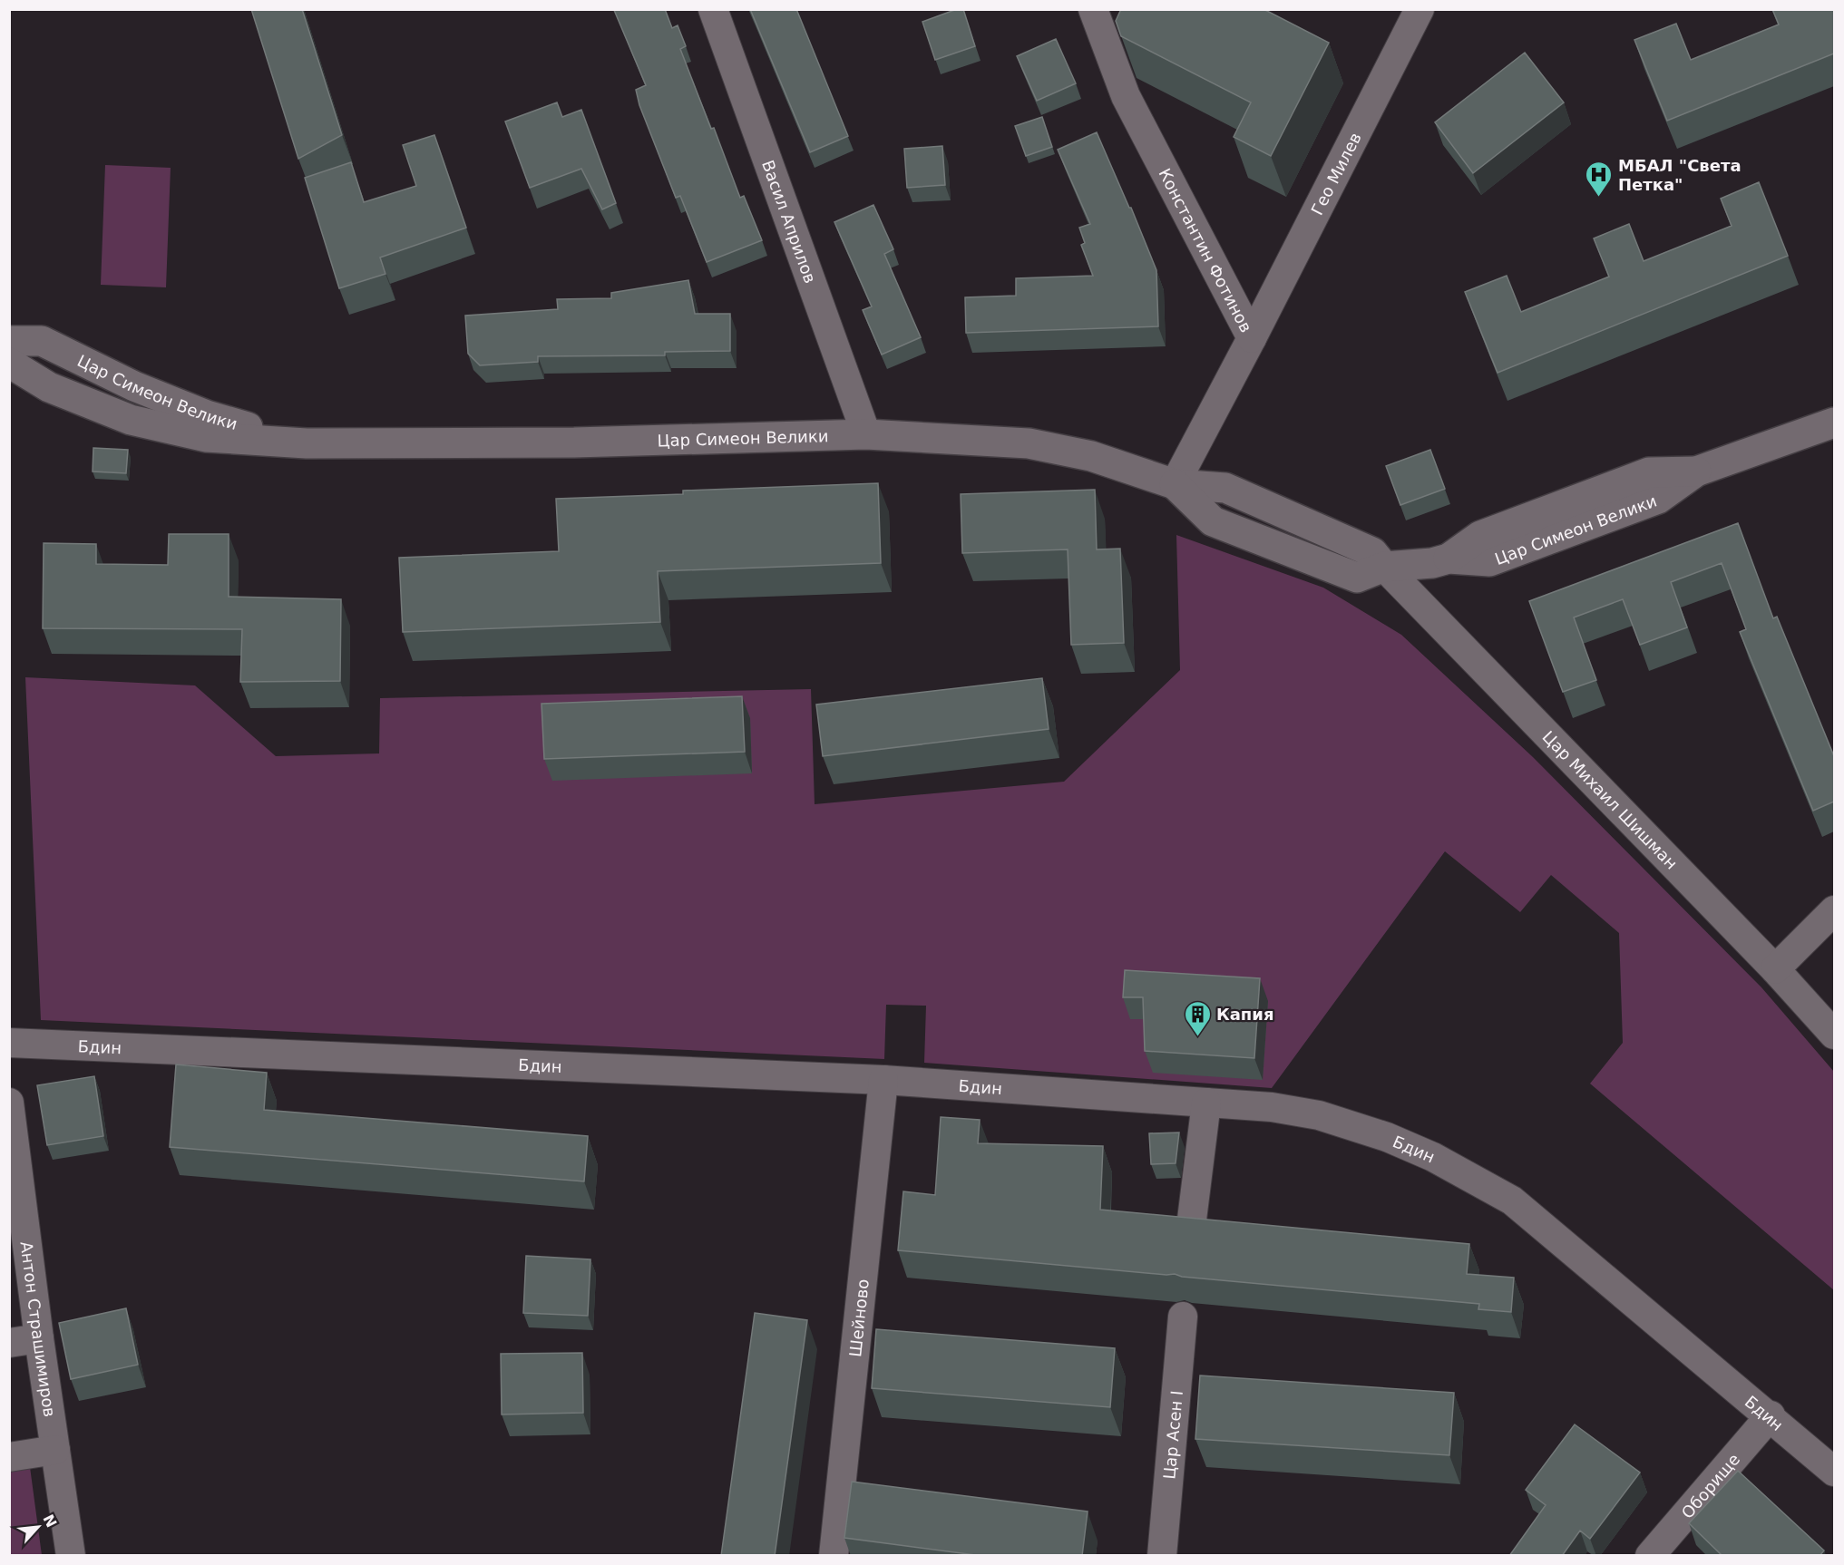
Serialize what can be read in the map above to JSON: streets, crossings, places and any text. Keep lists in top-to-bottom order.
{
  "streets": {
    "main road": ["Цар Симеон Велики"],
    "street": [
      "Гео Милев",
      "Васил Априлов",
      "Константин Фотинов",
      "Цар Михаил Шишман",
      "Бдин",
      "Шейново",
      "Антон Страшимиров",
      "Цар Асен I",
      "Оборище"
    ]
  },
  "crossings": [
    ["Гео Милев", "Константин Фотинов"],
    ["Васил Априлов", "Цар Симеон Велики"],
    ["Константин Фотинов", "Цар Симеон Велики"],
    ["Цар Симеон Велики", "Цар Михаил Шишман"],
    ["Бдин", "Шейново"],
    ["Бдин", "Оборище"]
  ],
  "places": {
    "hospital": ["МБАЛ \"Света Петка\""],
    "building": ["Капия"]
  },
  "north": "top right"
}
